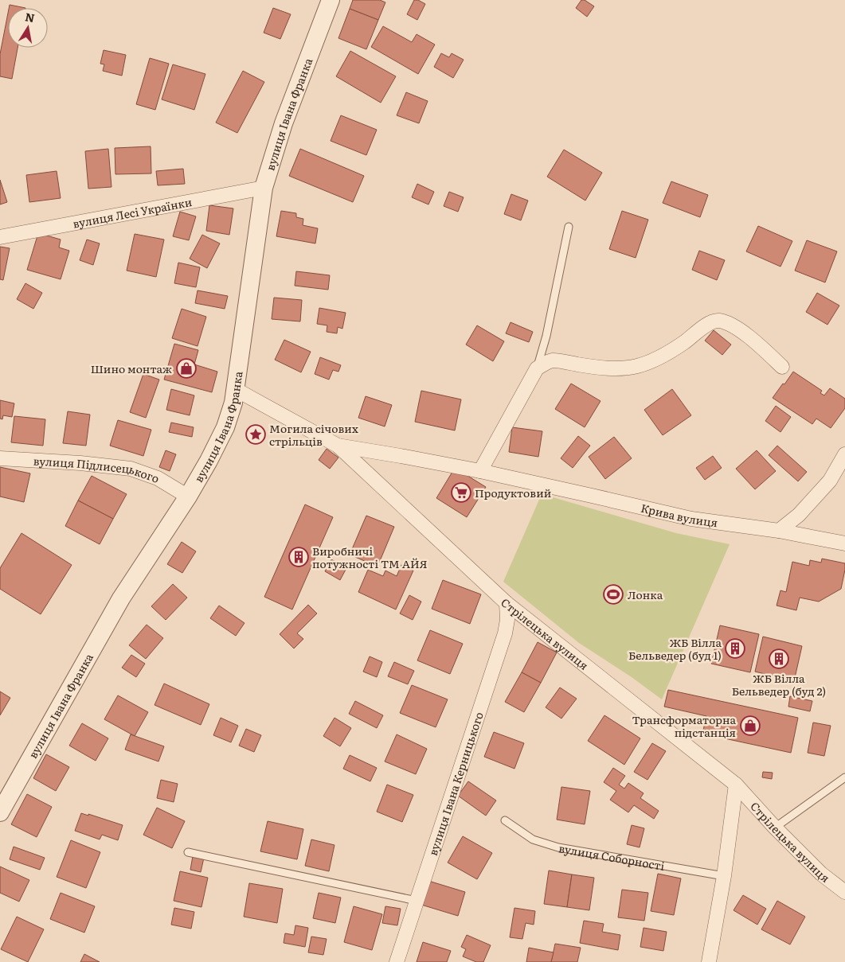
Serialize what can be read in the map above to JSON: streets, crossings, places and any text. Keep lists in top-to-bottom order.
{
  "streets": {
    "street": [
      "вулиця Івана Франка",
      "вулиця Лесі Українки",
      "вулиця Підлисецького",
      "Крива вулиця",
      "Стрілецька вулиця",
      "вулиця Івана Керницького"
    ],
    "lane": ["вулиця Соборності"]
  },
  "crossings": [
    ["вулиця Івана Франка", "вулиця Лесі Українки"],
    ["вулиця Івана Франка", "вулиця Підлисецького"],
    ["вулиця Івана Франка", "Стрілецька вулиця"],
    ["Крива вулиця", "Стрілецька вулиця"],
    ["Стрілецька вулиця", "вулиця Івана Керницького"]
  ],
  "places": {
    "shop": ["Шино монтаж", "Трансформаторна підстанція"],
    "place": ["Могила січових стрільців"],
    "supermarket": ["Продуктовий"],
    "building": ["Виробничі потужності ТМ АЙЯ", "ЖБ Вілла Бельведер (буд 1)", "ЖБ Вілла Бельведер (буд 2)"],
    "sports": ["Лонка"]
  },
  "north": "top"
}
